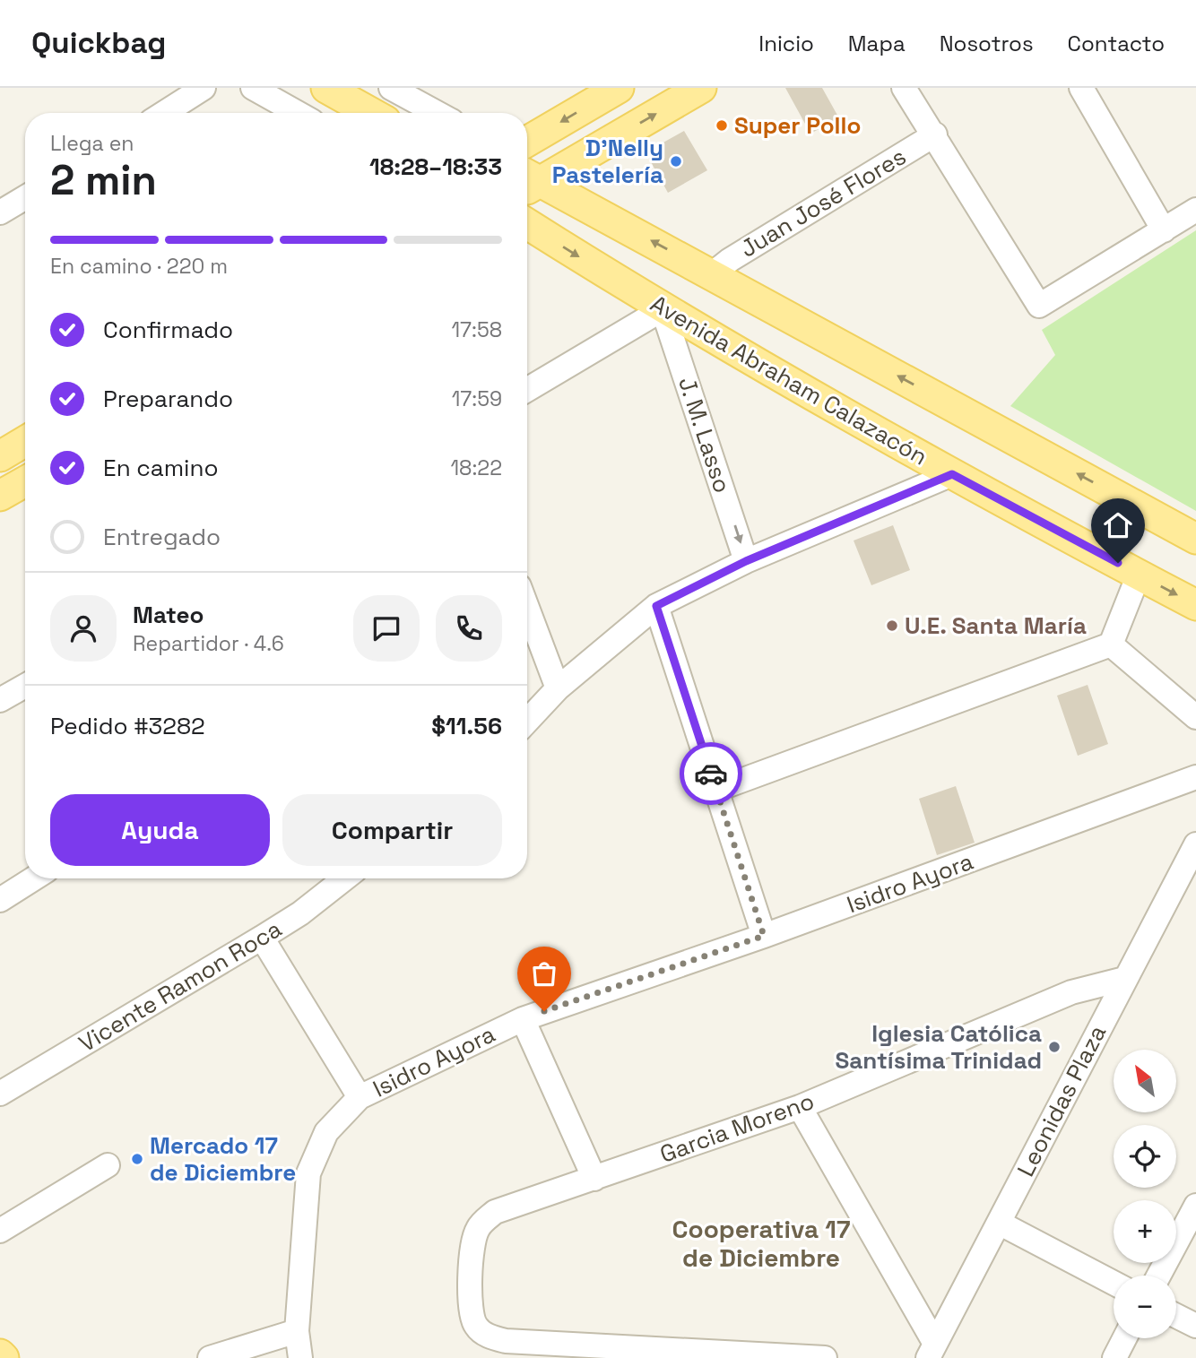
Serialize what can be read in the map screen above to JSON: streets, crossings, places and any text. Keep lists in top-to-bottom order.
{
  "streets": {
    "main road": ["Avenida Abraham Calazacón"],
    "street": [
      "Juan José Flores",
      "J. M. Lasso",
      "Isidro Ayora",
      "Vicente Ramon Roca",
      "Leonidas Plaza",
      "Garcia Moreno"
    ]
  },
  "crossings": [
    ["Avenida Abraham Calazacón", "J. M. Lasso"],
    ["Leonidas Plaza", "Garcia Moreno"]
  ],
  "one_way": ["J. M. Lasso"],
  "districts": ["Cooperativa 17 de Diciembre"],
  "places": [
    "Super Pollo",
    "D'Nelly Pastelería",
    "U.E. Santa María",
    "Iglesia Católica Santísima Trinidad",
    "Mercado 17 de Diciembre"
  ],
  "north": "top left",
  "page": {
    "header": "Quickbag",
    "nav": [
      "Inicio",
      "Mapa",
      "Nosotros",
      "Contacto"
    ],
    "heading": ["2 min", "Llega en", "18:28–18:33"],
    "panel": [
      "Mateo",
      "Repartidor · 4.6",
      "Pedido #3282",
      "$11.56"
    ],
    "bar": "En camino · 220 m",
    "list": [
      ["Confirmado", "17:58"],
      ["Preparando", "17:59"],
      ["En camino", "18:22"],
      "Entregado"
    ],
    "buttons": ["Ayuda", "Compartir"],
    "map_buttons": ["+", "−"]
  }
}
